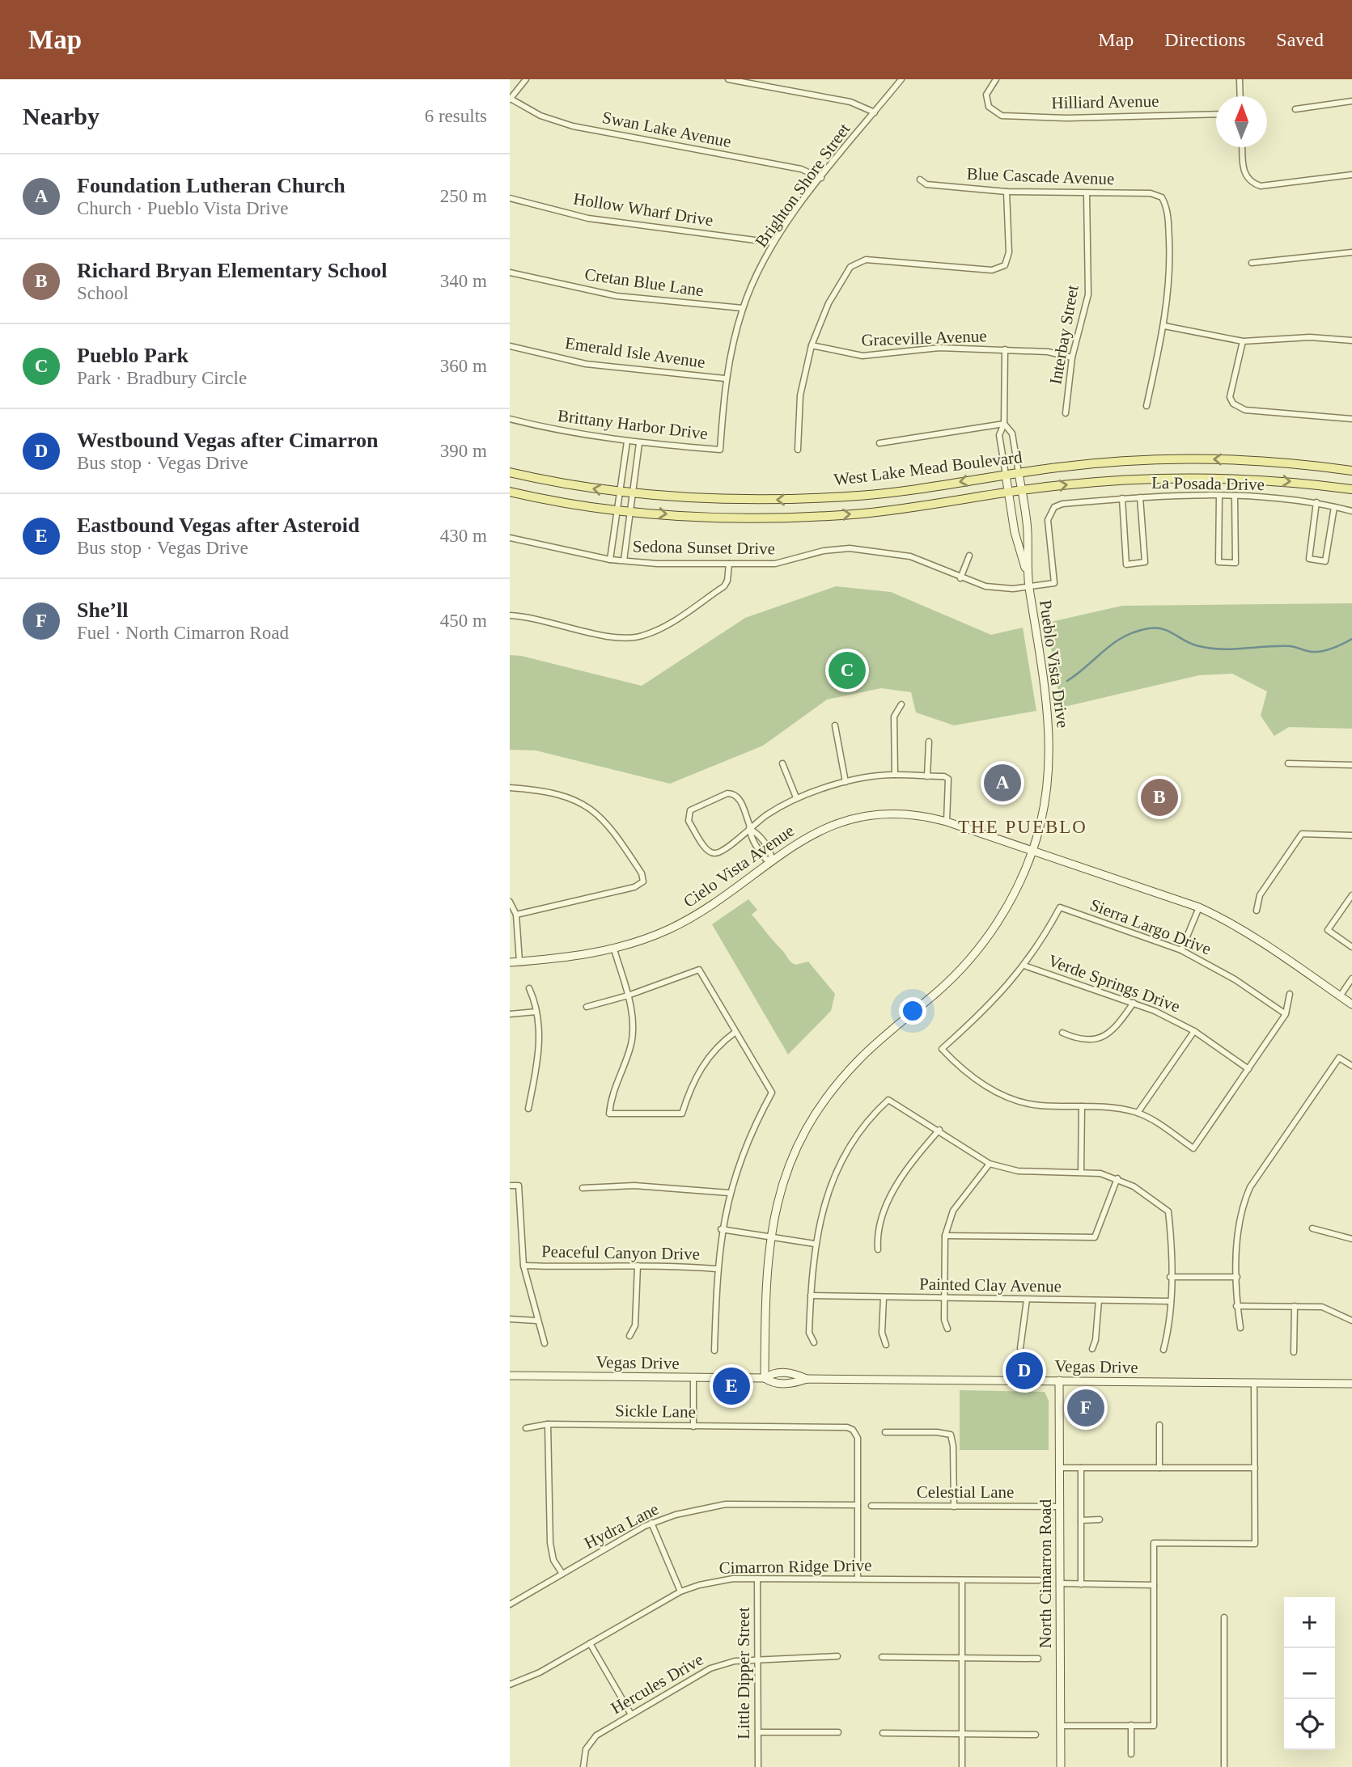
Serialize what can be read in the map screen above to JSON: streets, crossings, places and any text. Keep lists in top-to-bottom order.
{
  "streets": {
    "main road": ["West Lake Mead Boulevard"],
    "street": [
      "Hilliard Avenue",
      "Swan Lake Avenue",
      "Blue Cascade Avenue",
      "Brighton Shore Street",
      "Hollow Wharf Drive",
      "Cretan Blue Lane",
      "Interbay Street",
      "Graceville Avenue",
      "Emerald Isle Avenue",
      "Brittany Harbor Drive",
      "La Posada Drive",
      "Sedona Sunset Drive",
      "Pueblo Vista Drive",
      "Cielo Vista Avenue",
      "Sierra Largo Drive",
      "Verde Springs Drive",
      "Peaceful Canyon Drive",
      "Painted Clay Avenue",
      "Vegas Drive",
      "Sickle Lane",
      "Celestial Lane",
      "Hydra Lane",
      "Cimarron Ridge Drive",
      "North Cimarron Road",
      "Little Dipper Street",
      "Hercules Drive"
    ]
  },
  "crossings": [
    ["Swan Lake Avenue", "Brighton Shore Street"],
    ["Blue Cascade Avenue", "Interbay Street"],
    ["Brighton Shore Street", "Hollow Wharf Drive"],
    ["Brighton Shore Street", "Cretan Blue Lane"],
    ["Brighton Shore Street", "Emerald Isle Avenue"],
    ["Brighton Shore Street", "Brittany Harbor Drive"],
    ["Interbay Street", "Graceville Avenue"],
    ["Graceville Avenue", "Pueblo Vista Drive"],
    ["West Lake Mead Boulevard", "Pueblo Vista Drive"],
    ["La Posada Drive", "Sedona Sunset Drive"],
    ["Sedona Sunset Drive", "Pueblo Vista Drive"],
    ["Pueblo Vista Drive", "Cielo Vista Avenue"],
    ["Pueblo Vista Drive", "Vegas Drive"],
    ["Sierra Largo Drive", "Verde Springs Drive"],
    ["Vegas Drive", "North Cimarron Road"],
    ["Sickle Lane", "Hydra Lane"],
    ["Celestial Lane", "North Cimarron Road"],
    ["Cimarron Ridge Drive", "Little Dipper Street"],
    ["Little Dipper Street", "Hercules Drive"]
  ],
  "districts": ["THE PUEBLO"],
  "north": "top",
  "page": {
    "header": "Map",
    "nav": ["Map", "Directions", "Saved"],
    "heading": ["Nearby", "6 results"],
    "list": [
      {
        "mark": "A",
        "name": "Foundation Lutheran Church",
        "note": "Church · Pueblo Vista Drive",
        "value": "250 m"
      },
      {
        "mark": "B",
        "name": "Richard Bryan Elementary School",
        "note": "School",
        "value": "340 m"
      },
      {
        "mark": "C",
        "name": "Pueblo Park",
        "note": "Park · Bradbury Circle",
        "value": "360 m"
      },
      {
        "mark": "D",
        "name": "Westbound Vegas after Cimarron",
        "note": "Bus stop · Vegas Drive",
        "value": "390 m"
      },
      {
        "mark": "E",
        "name": "Eastbound Vegas after Asteroid",
        "note": "Bus stop · Vegas Drive",
        "value": "430 m"
      },
      {
        "mark": "F",
        "name": "She’ll",
        "note": "Fuel · North Cimarron Road",
        "value": "450 m"
      }
    ],
    "pins": [
      "C",
      "A",
      "B",
      "D",
      "E",
      "F"
    ],
    "map_buttons": ["+", "−"]
  }
}
